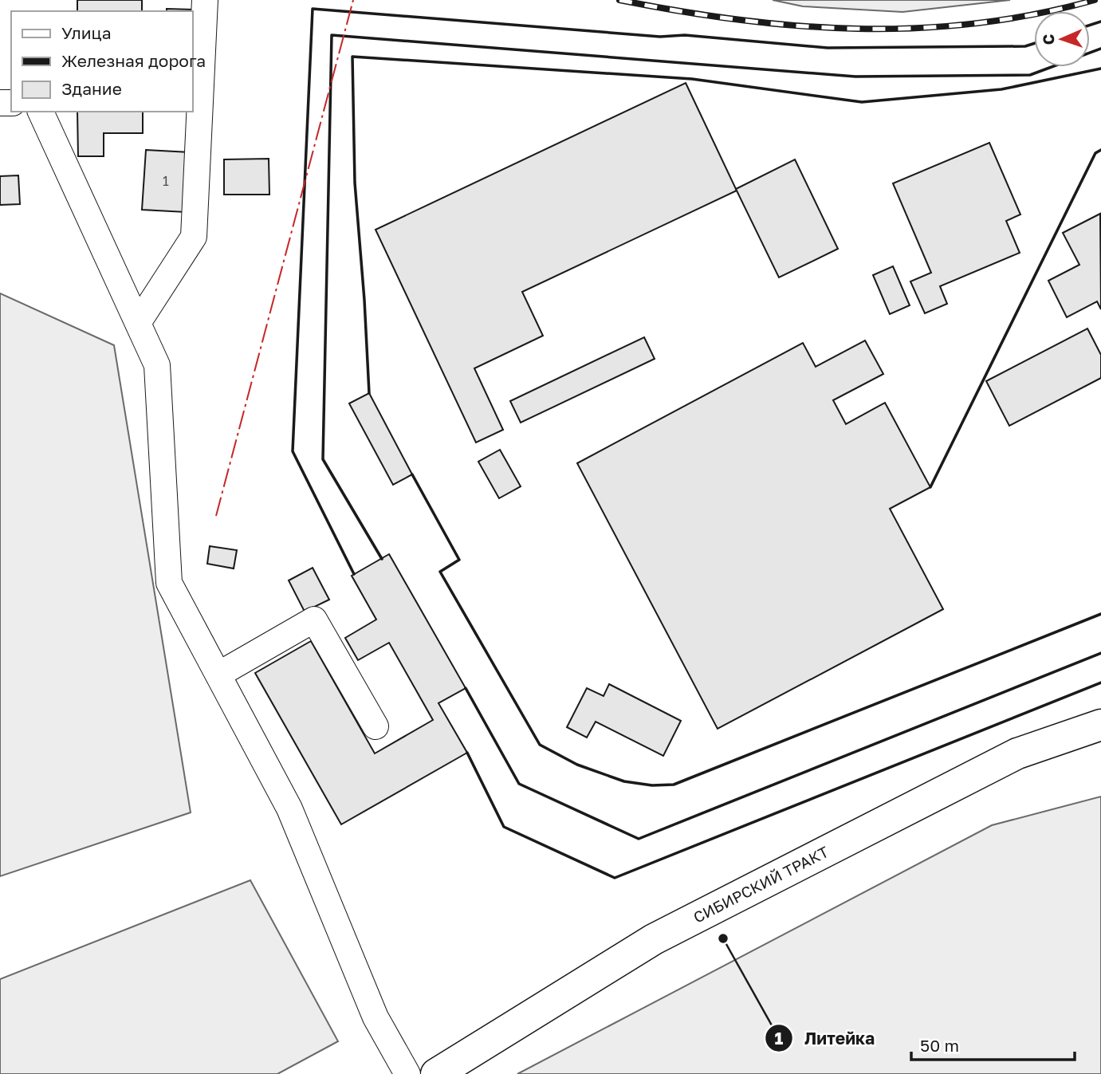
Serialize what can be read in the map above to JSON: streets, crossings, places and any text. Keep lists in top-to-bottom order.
{
  "streets": {
    "main road": ["СИБИРСКИЙ ТРАКТ"]
  },
  "places": ["Литейка"],
  "house_numbers": ["1"],
  "legend": ["Улица", "Железная дорога", "Здание"],
  "scale_bar": "50 m",
  "north": "left"
}
